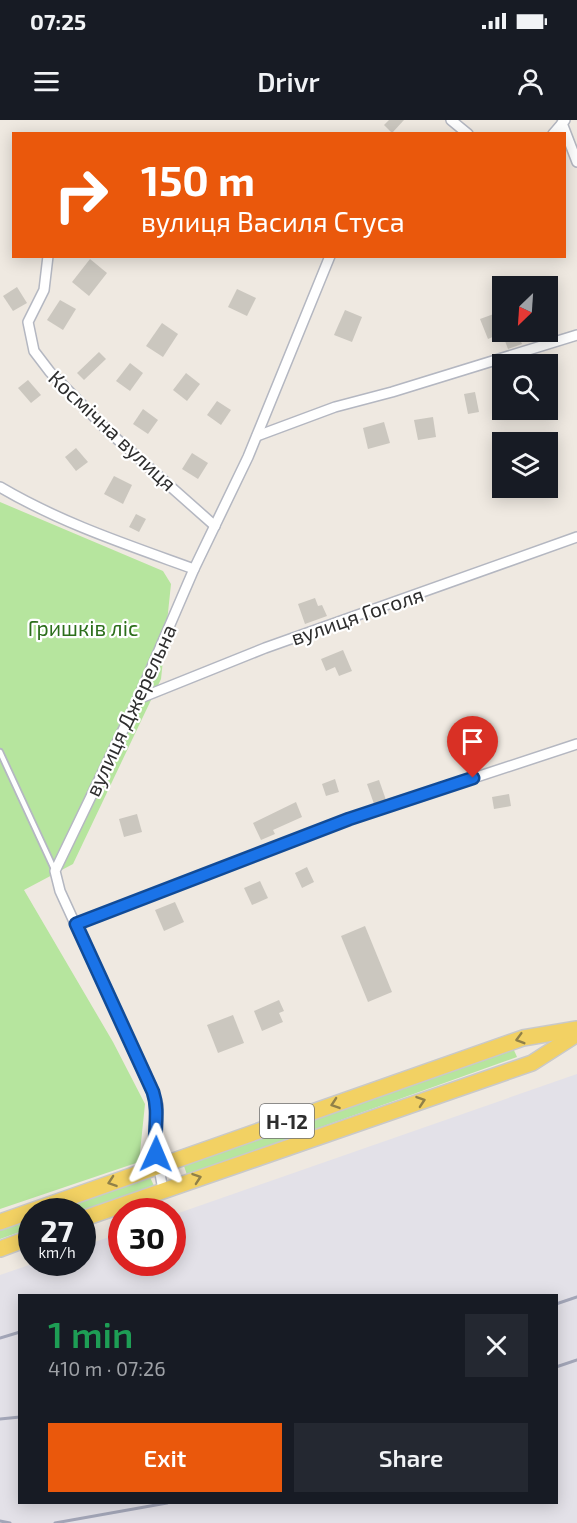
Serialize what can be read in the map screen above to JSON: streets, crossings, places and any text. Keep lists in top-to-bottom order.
{
  "streets": {
    "main road": ["Н-12"],
    "street": ["Космічна вулиця", "вулиця Гоголя", "вулиця Джерельна"]
  },
  "crossings": [
    ["Космічна вулиця", "вулиця Джерельна"],
    ["вулиця Гоголя", "вулиця Джерельна"]
  ],
  "parks": ["Гришків ліс"],
  "north": "bottom left",
  "page": {
    "status": "07:25",
    "header": "Drivr",
    "turn": ["150 m", "вулиця Василя Стуса"],
    "speed": "27 km/h",
    "limit": "30",
    "heading": ["1 min", "410 m · 07:26"],
    "buttons": ["Exit", "Share"]
  }
}
